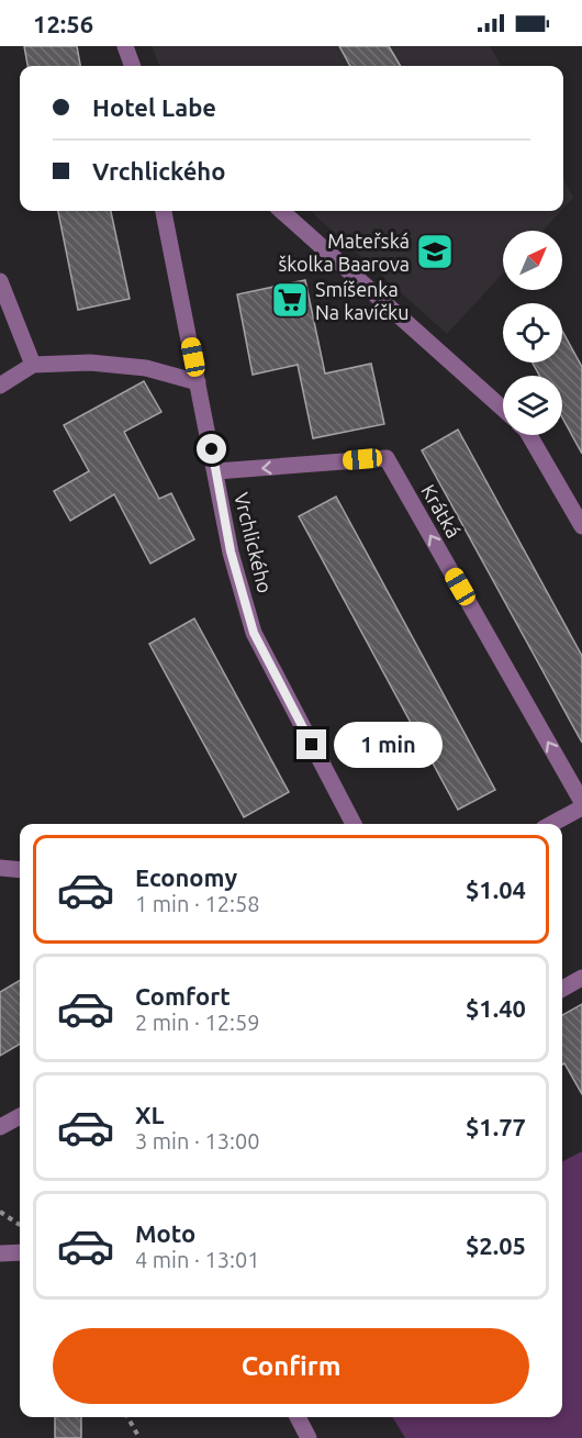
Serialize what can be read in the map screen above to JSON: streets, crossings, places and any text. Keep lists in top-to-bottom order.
{
  "streets": {
    "street": ["Krátká", "Vrchlického"]
  },
  "crossings": [
    ["Krátká", "Vrchlického"]
  ],
  "places": {
    "school or university": ["Mateřská školka Baarova"],
    "supermarket": ["Smíšenka Na kavíčku"]
  },
  "north": "top right",
  "page": {
    "status": "12:56",
    "banner": ["Hotel Labe", "Vrchlického"],
    "bubble": "1 min",
    "list": [
      {
        "name": "Economy",
        "note": "1 min · 12:58",
        "value": "$1.04"
      },
      {
        "name": "Comfort",
        "note": "2 min · 12:59",
        "value": "$1.40"
      },
      {
        "name": "XL",
        "note": "3 min · 13:00",
        "value": "$1.77"
      },
      {
        "name": "Moto",
        "note": "4 min · 13:01",
        "value": "$2.05"
      }
    ],
    "buttons": "Confirm"
  }
}
